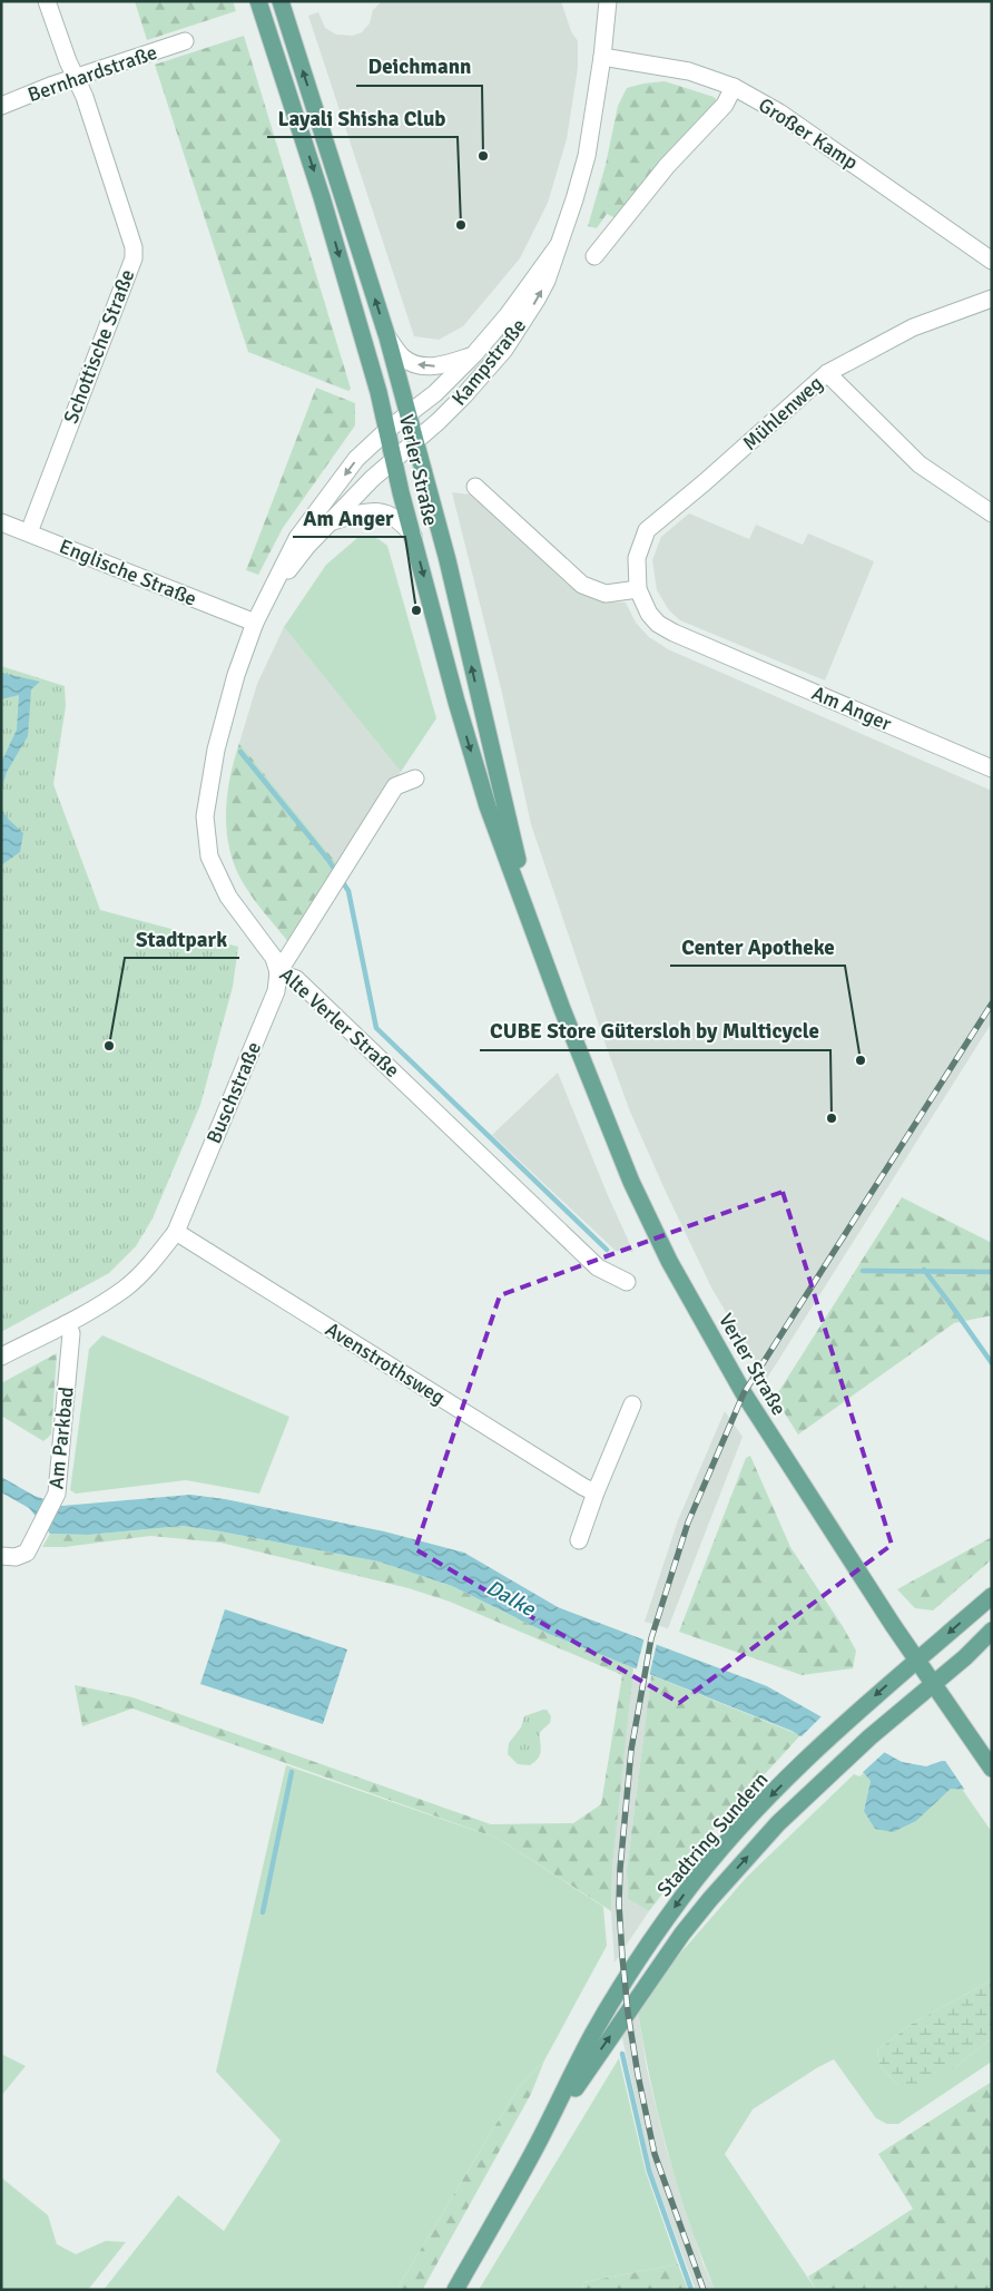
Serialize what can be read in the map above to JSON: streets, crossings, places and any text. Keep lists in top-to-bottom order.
{
  "streets": {
    "main road": ["Verler Straße", "Stadtring Sundern"],
    "street": [
      "Bernhardstraße",
      "Großer Kamp",
      "Schottische Straße",
      "Kampstraße",
      "Mühlenweg",
      "Englische Straße",
      "Am Anger",
      "Alte Verler Straße",
      "Buschstraße",
      "Avenstrothsweg",
      "Am Parkbad"
    ]
  },
  "crossings": [
    ["Bernhardstraße", "Schottische Straße"],
    ["Großer Kamp", "Kampstraße"],
    ["Schottische Straße", "Englische Straße"],
    ["Kampstraße", "Verler Straße"],
    ["Kampstraße", "Alte Verler Straße"],
    ["Mühlenweg", "Am Anger"],
    ["Verler Straße", "Alte Verler Straße"],
    ["Verler Straße", "Stadtring Sundern"],
    ["Englische Straße", "Alte Verler Straße"],
    ["Alte Verler Straße", "Buschstraße"],
    ["Buschstraße", "Avenstrothsweg"],
    ["Buschstraße", "Am Parkbad"]
  ],
  "water": ["Dalke"],
  "places": [
    "Deichmann",
    "Layali Shisha Club",
    "Am Anger",
    "Stadtpark",
    "Center Apotheke",
    "CUBE Store Gütersloh by Multicycle"
  ]
}
